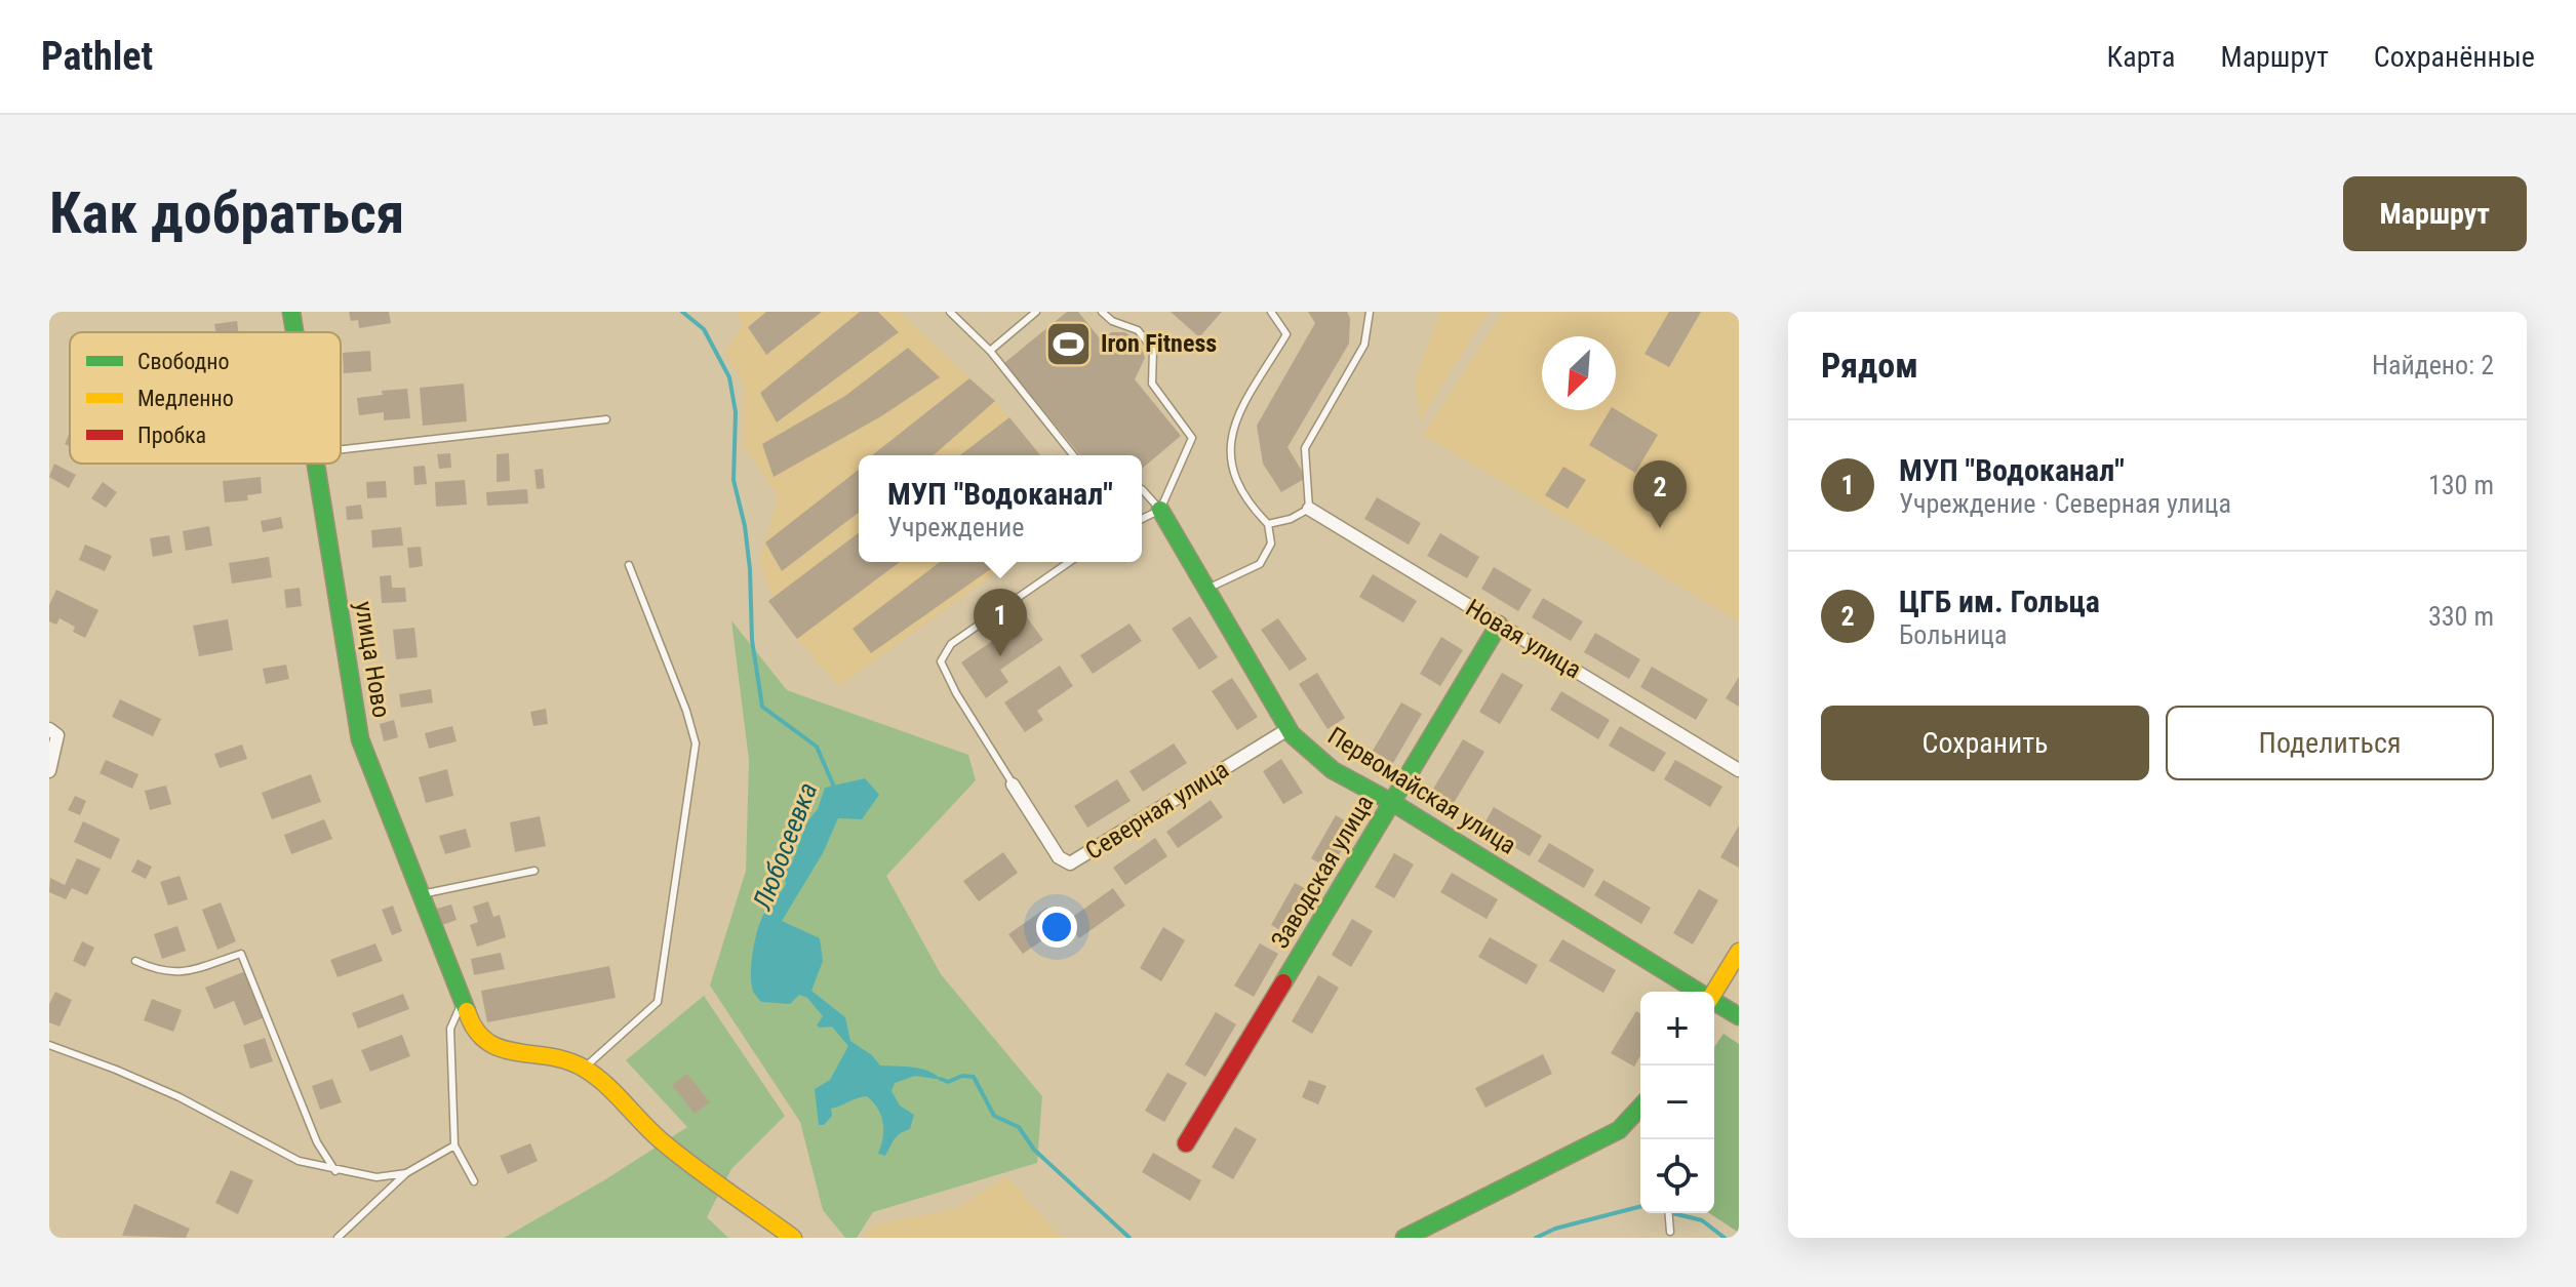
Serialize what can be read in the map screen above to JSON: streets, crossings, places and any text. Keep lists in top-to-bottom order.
{
  "streets": {
    "street": [
      "Новая улица",
      "улица Ново",
      "Первомайская улица",
      "Северная улица",
      "Заводская улица"
    ]
  },
  "crossings": [
    ["Новая улица", "Заводская улица"],
    ["Первомайская улица", "Северная улица"],
    ["Первомайская улица", "Заводская улица"]
  ],
  "water": ["Любосеевка"],
  "places": {
    "sports": ["Iron Fitness"]
  },
  "legend": ["Свободно", "Медленно", "Пробка"],
  "north": "bottom left",
  "page": {
    "header": "Pathlet",
    "nav": ["Карта", "Маршрут", "Сохранённые"],
    "buttons": [
      "Маршрут",
      ["Сохранить", "Поделиться"]
    ],
    "title": "Как добраться",
    "heading": ["Рядом", "Найдено: 2"],
    "list": [
      {
        "mark": "1",
        "name": "МУП \"Водоканал\"",
        "note": "Учреждение · Северная улица",
        "value": "130 m"
      },
      {
        "mark": "2",
        "name": "ЦГБ им. Гольца",
        "note": "Больница",
        "value": "330 m"
      }
    ],
    "popup": ["МУП \"Водоканал\"", "Учреждение"],
    "pins": ["2", "1"],
    "map_buttons": ["+", "−"]
  }
}
